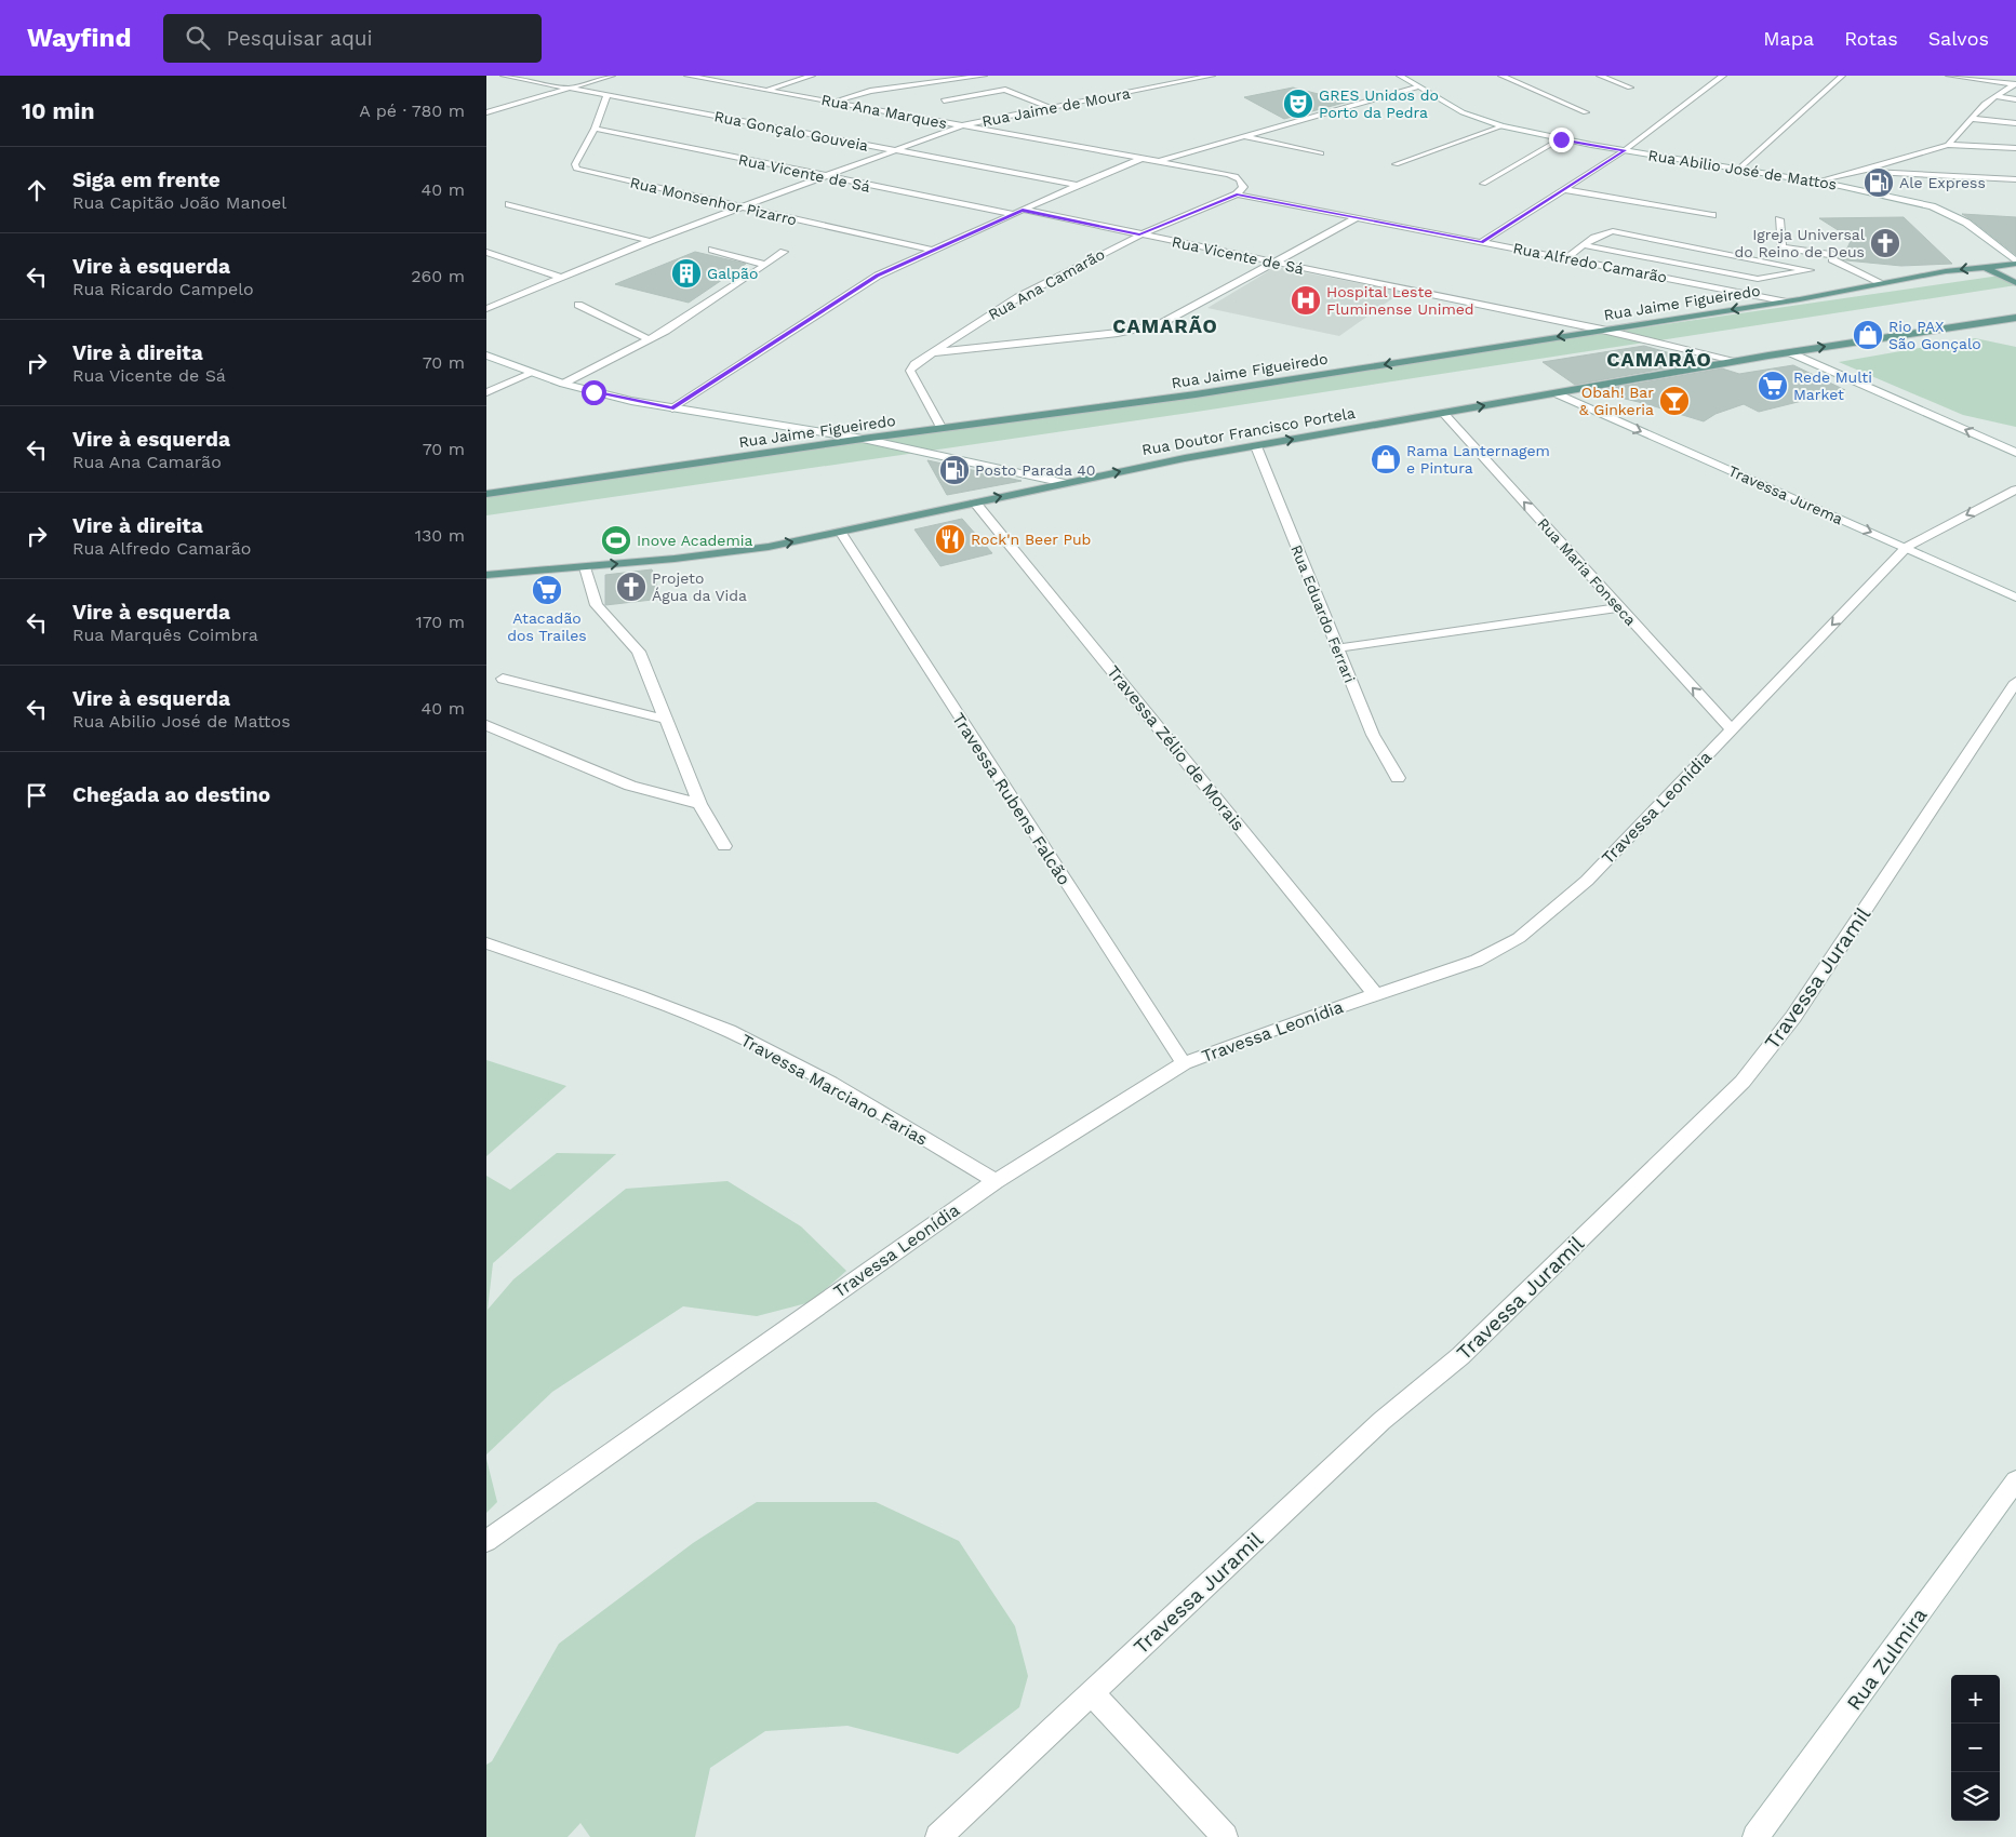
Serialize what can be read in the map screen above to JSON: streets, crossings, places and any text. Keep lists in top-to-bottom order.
{
  "streets": {
    "main road": ["Rua Jaime Figueiredo", "Rua Doutor Francisco Portela"],
    "street": [
      "Rua Jaime de Moura",
      "Rua Ana Marques",
      "Rua Gonçalo Gouveia",
      "Rua Abilio José de Mattos",
      "Rua Vicente de Sá",
      "Rua Monsenhor Pizarro",
      "Rua Alfredo Camarão",
      "Rua Ana Camarão",
      "Travessa Jurema",
      "Rua Maria Fonseca",
      "Rua Eduardo Ferrari",
      "Travessa Zélio de Morais",
      "Travessa Rubens Falcão",
      "Travessa Leonídia",
      "Travessa Juramil",
      "Travessa Marciano Farias",
      "Rua Zulmira"
    ]
  },
  "crossings": [
    ["Rua Jaime de Moura", "Rua Ana Marques"],
    ["Rua Gonçalo Gouveia", "Rua Monsenhor Pizarro"],
    ["Rua Abilio José de Mattos", "Rua Jaime Figueiredo"],
    ["Rua Vicente de Sá", "Rua Monsenhor Pizarro"],
    ["Rua Vicente de Sá", "Rua Ana Camarão"],
    ["Rua Vicente de Sá", "Rua Jaime Figueiredo"],
    ["Rua Vicente de Sá", "Rua Doutor Francisco Portela"],
    ["Rua Alfredo Camarão", "Rua Ana Camarão"],
    ["Rua Alfredo Camarão", "Rua Jaime Figueiredo"],
    ["Rua Ana Camarão", "Rua Jaime Figueiredo"],
    ["Rua Doutor Francisco Portela", "Travessa Jurema"],
    ["Rua Doutor Francisco Portela", "Rua Maria Fonseca"],
    ["Rua Doutor Francisco Portela", "Rua Eduardo Ferrari"],
    ["Rua Doutor Francisco Portela", "Travessa Zélio de Morais"],
    ["Rua Doutor Francisco Portela", "Travessa Rubens Falcão"],
    ["Travessa Jurema", "Travessa Leonídia"],
    ["Rua Maria Fonseca", "Travessa Leonídia"],
    ["Travessa Zélio de Morais", "Travessa Leonídia"],
    ["Travessa Rubens Falcão", "Travessa Leonídia"],
    ["Travessa Leonídia", "Travessa Marciano Farias"]
  ],
  "one_way": ["Rua Jaime Figueiredo", "Rua Doutor Francisco Portela", "Rua Maria Fonseca"],
  "districts": ["CAMARÃO", "CAMARÃO"],
  "places": {
    "theatre": ["GRES Unidos do Porto da Pedra"],
    "fuel station": ["Ale Express", "Posto Parada 40"],
    "church": ["Igreja Universal do Reino de Deus", "Projeto Água da Vida"],
    "building": ["Galpão"],
    "hospital": ["Hospital Leste Fluminense Unimed"],
    "shop": ["Rio PAX São Gonçalo", "Rama Lanternagem e Pintura"],
    "supermarket": ["Rede Multi Market", "Atacadão dos Trailes"],
    "bar": ["Obah! Bar & Ginkeria"],
    "restaurant": ["Rock'n Beer Pub"],
    "sports": ["Inove Academia"]
  },
  "page": {
    "header": "Wayfind",
    "search": "Pesquisar aqui",
    "nav": ["Mapa", "Rotas", "Salvos"],
    "heading": ["10 min", "A pé · 780 m"],
    "list": [
      ["Siga em frente", "Rua Capitão João Manoel", "40 m"],
      ["Vire à esquerda", "Rua Ricardo Campelo", "260 m"],
      ["Vire à direita", "Rua Vicente de Sá", "70 m"],
      ["Vire à esquerda", "Rua Ana Camarão", "70 m"],
      ["Vire à direita", "Rua Alfredo Camarão", "130 m"],
      ["Vire à esquerda", "Rua Marquês Coimbra", "170 m"],
      ["Vire à esquerda", "Rua Abilio José de Mattos", "40 m"],
      "Chegada ao destino"
    ],
    "map_buttons": ["+", "−"]
  }
}
